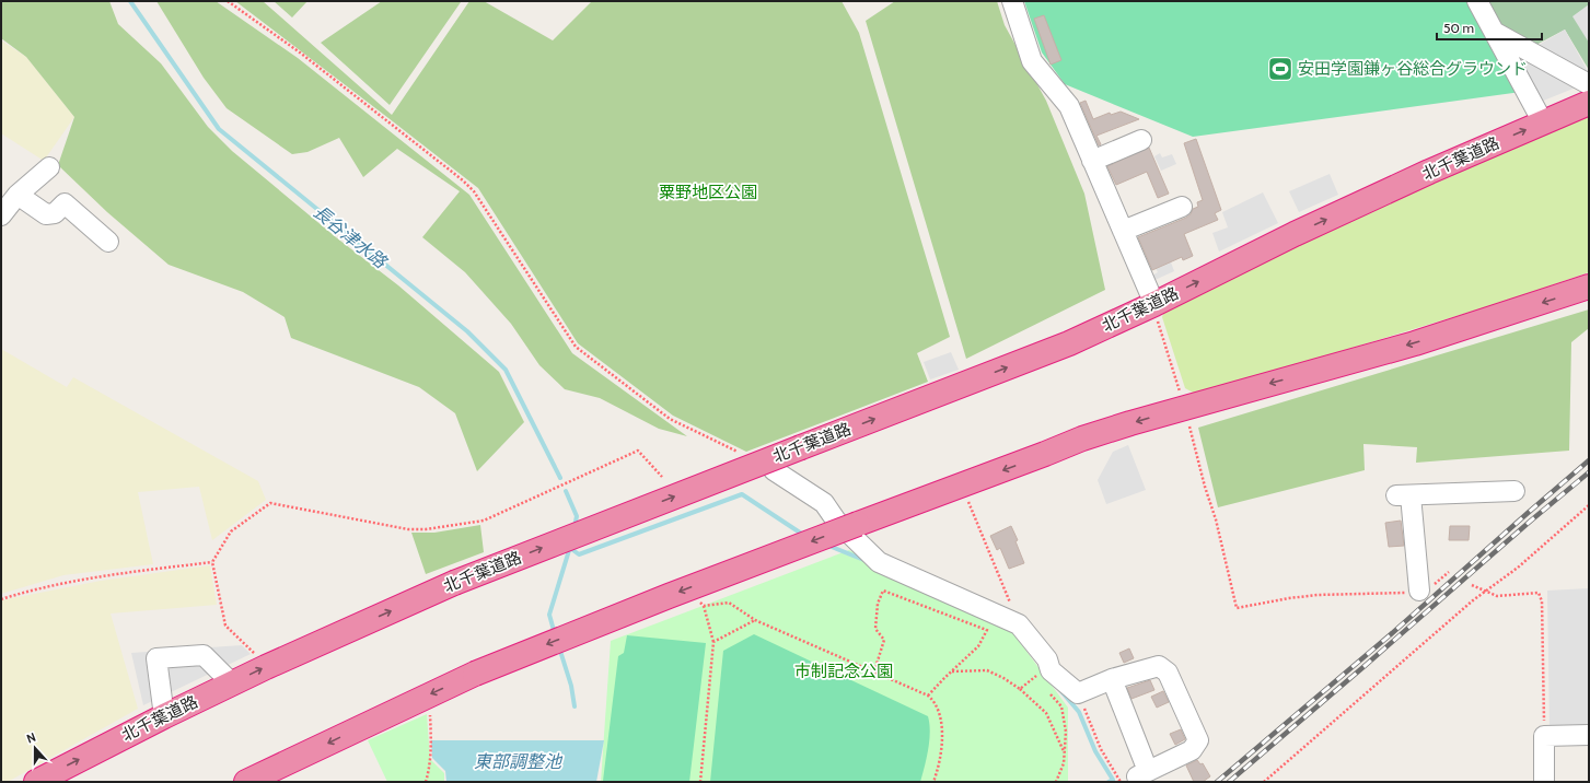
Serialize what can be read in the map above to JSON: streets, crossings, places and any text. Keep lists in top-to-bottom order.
{
  "streets": {
    "highway": ["北千葉道路"]
  },
  "water": ["長谷津水路", "東部調整池"],
  "parks": ["粟野地区公園", "市制記念公園"],
  "places": {
    "sports": ["安田学園鎌ヶ谷総合グラウンド"]
  },
  "scale_bar": "50 m",
  "north": "top"
}
